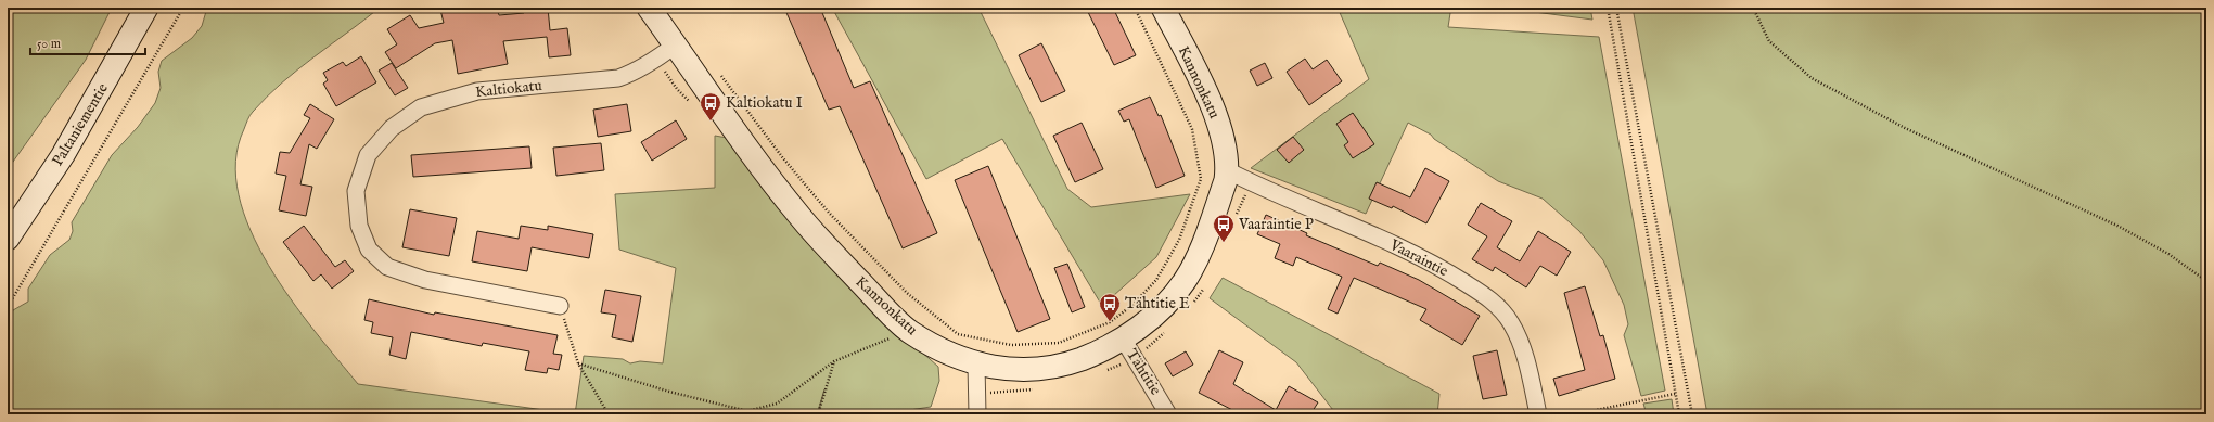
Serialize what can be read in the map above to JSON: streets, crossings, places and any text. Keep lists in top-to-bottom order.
{
  "streets": {
    "street": [
      "Kannonkatu",
      "Kaltiokatu",
      "Paltaniementie",
      "Vaaraintie",
      "Tähtitie"
    ]
  },
  "crossings": [
    ["Kannonkatu", "Kaltiokatu"],
    ["Kannonkatu", "Vaaraintie"],
    ["Kannonkatu", "Tähtitie"]
  ],
  "places": {
    "bus stop": ["Kaltiokatu I", "Vaaraintie P", "Tähtitie E"]
  },
  "scale_bar": "50 m"
}
